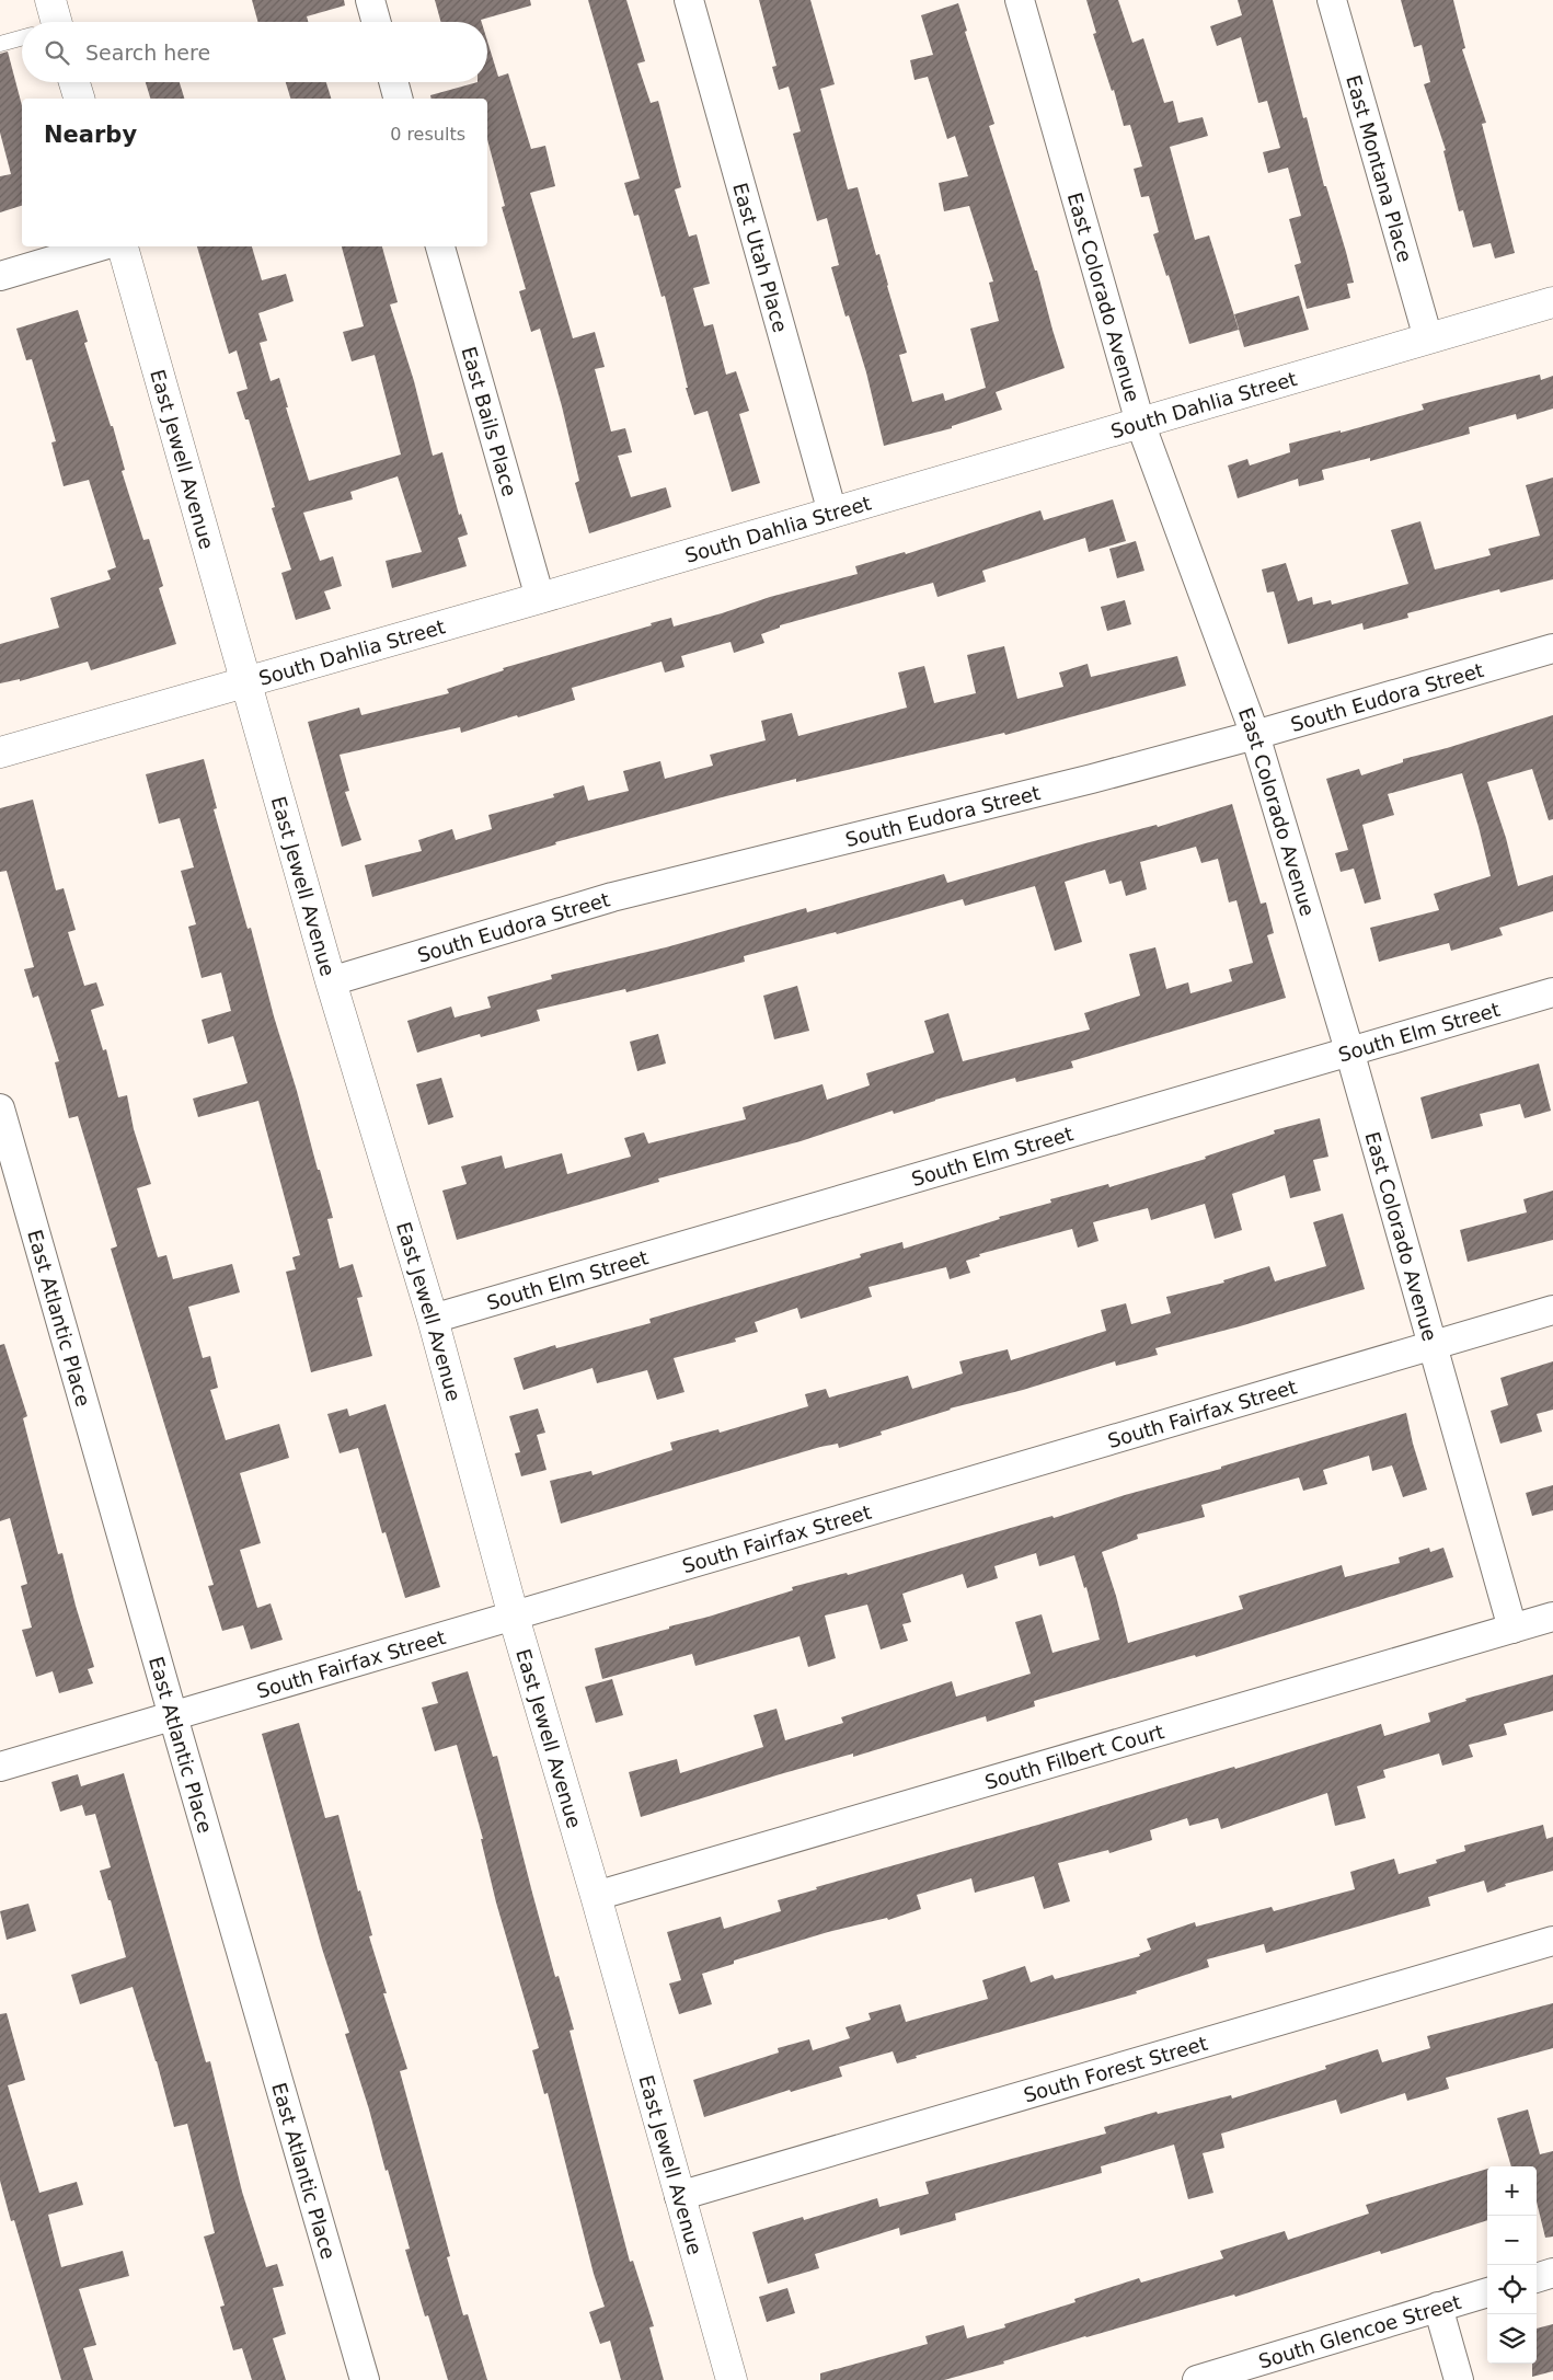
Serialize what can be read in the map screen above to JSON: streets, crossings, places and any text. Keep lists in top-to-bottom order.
{
  "streets": {
    "street": [
      "East Montana Place",
      "East Utah Place",
      "East Colorado Avenue",
      "South Dahlia Street",
      "East Bails Place",
      "East Jewell Avenue",
      "South Eudora Street",
      "South Elm Street",
      "East Atlantic Place",
      "South Fairfax Street",
      "South Filbert Court",
      "South Forest Street",
      "South Glencoe Street"
    ]
  },
  "crossings": [
    ["East Montana Place", "South Dahlia Street"],
    ["East Utah Place", "South Dahlia Street"],
    ["East Colorado Avenue", "South Dahlia Street"],
    ["East Colorado Avenue", "South Eudora Street"],
    ["East Colorado Avenue", "South Elm Street"],
    ["East Colorado Avenue", "South Fairfax Street"],
    ["East Colorado Avenue", "South Filbert Court"],
    ["South Dahlia Street", "East Bails Place"],
    ["South Dahlia Street", "East Jewell Avenue"],
    ["East Jewell Avenue", "South Eudora Street"],
    ["East Jewell Avenue", "South Elm Street"],
    ["East Jewell Avenue", "South Fairfax Street"],
    ["East Jewell Avenue", "South Filbert Court"],
    ["East Jewell Avenue", "South Forest Street"],
    ["East Atlantic Place", "South Fairfax Street"]
  ],
  "page": {
    "search": "Search here",
    "heading": ["Nearby", "0 results"],
    "map_buttons": ["+", "−"]
  }
}
